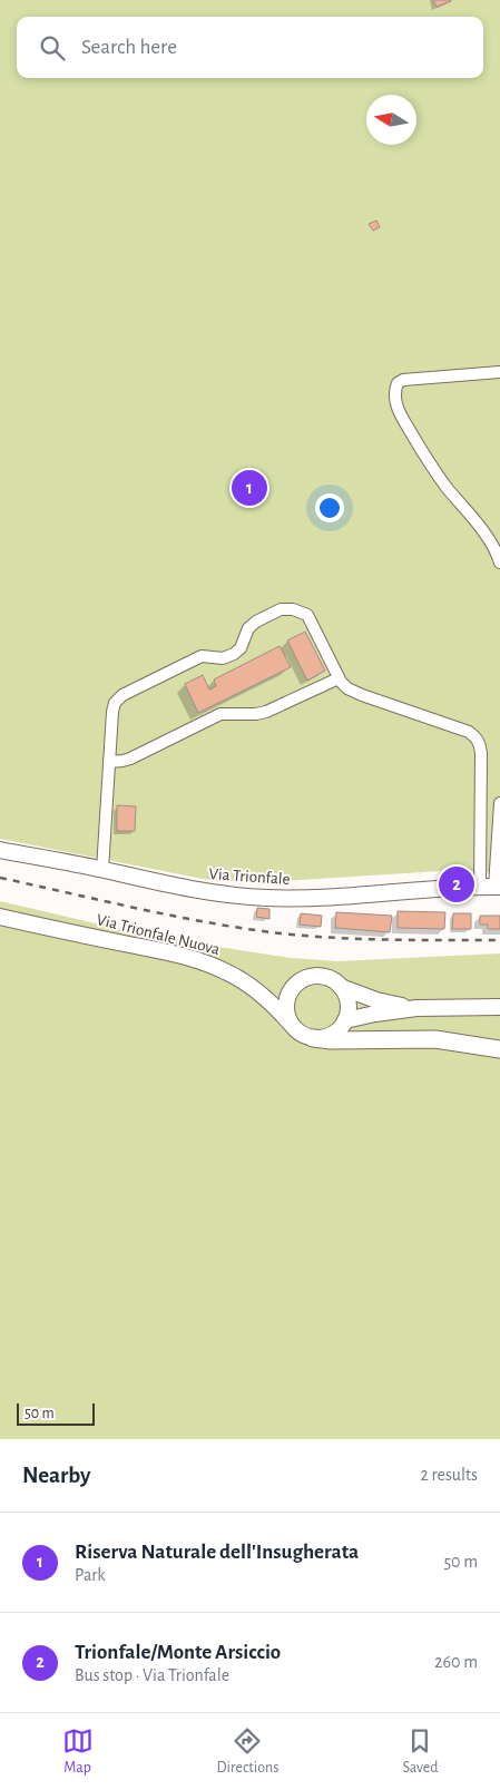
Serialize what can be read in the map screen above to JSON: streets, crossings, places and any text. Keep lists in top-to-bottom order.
{
  "streets": {
    "main road": ["Via Trionfale", "Via Trionfale Nuova"]
  },
  "scale_bar": "50 m",
  "north": "left",
  "page": {
    "search": "Search here",
    "pins": ["1", "2"],
    "scale": "50 m",
    "heading": ["Nearby", "2 results"],
    "list": [
      {
        "mark": "1",
        "name": "Riserva Naturale dell'Insugherata",
        "note": "Park",
        "value": "50 m"
      },
      {
        "mark": "2",
        "name": "Trionfale/Monte Arsiccio",
        "note": "Bus stop · Via Trionfale",
        "value": "260 m"
      }
    ],
    "nav": ["Map", "Directions", "Saved"]
  }
}
